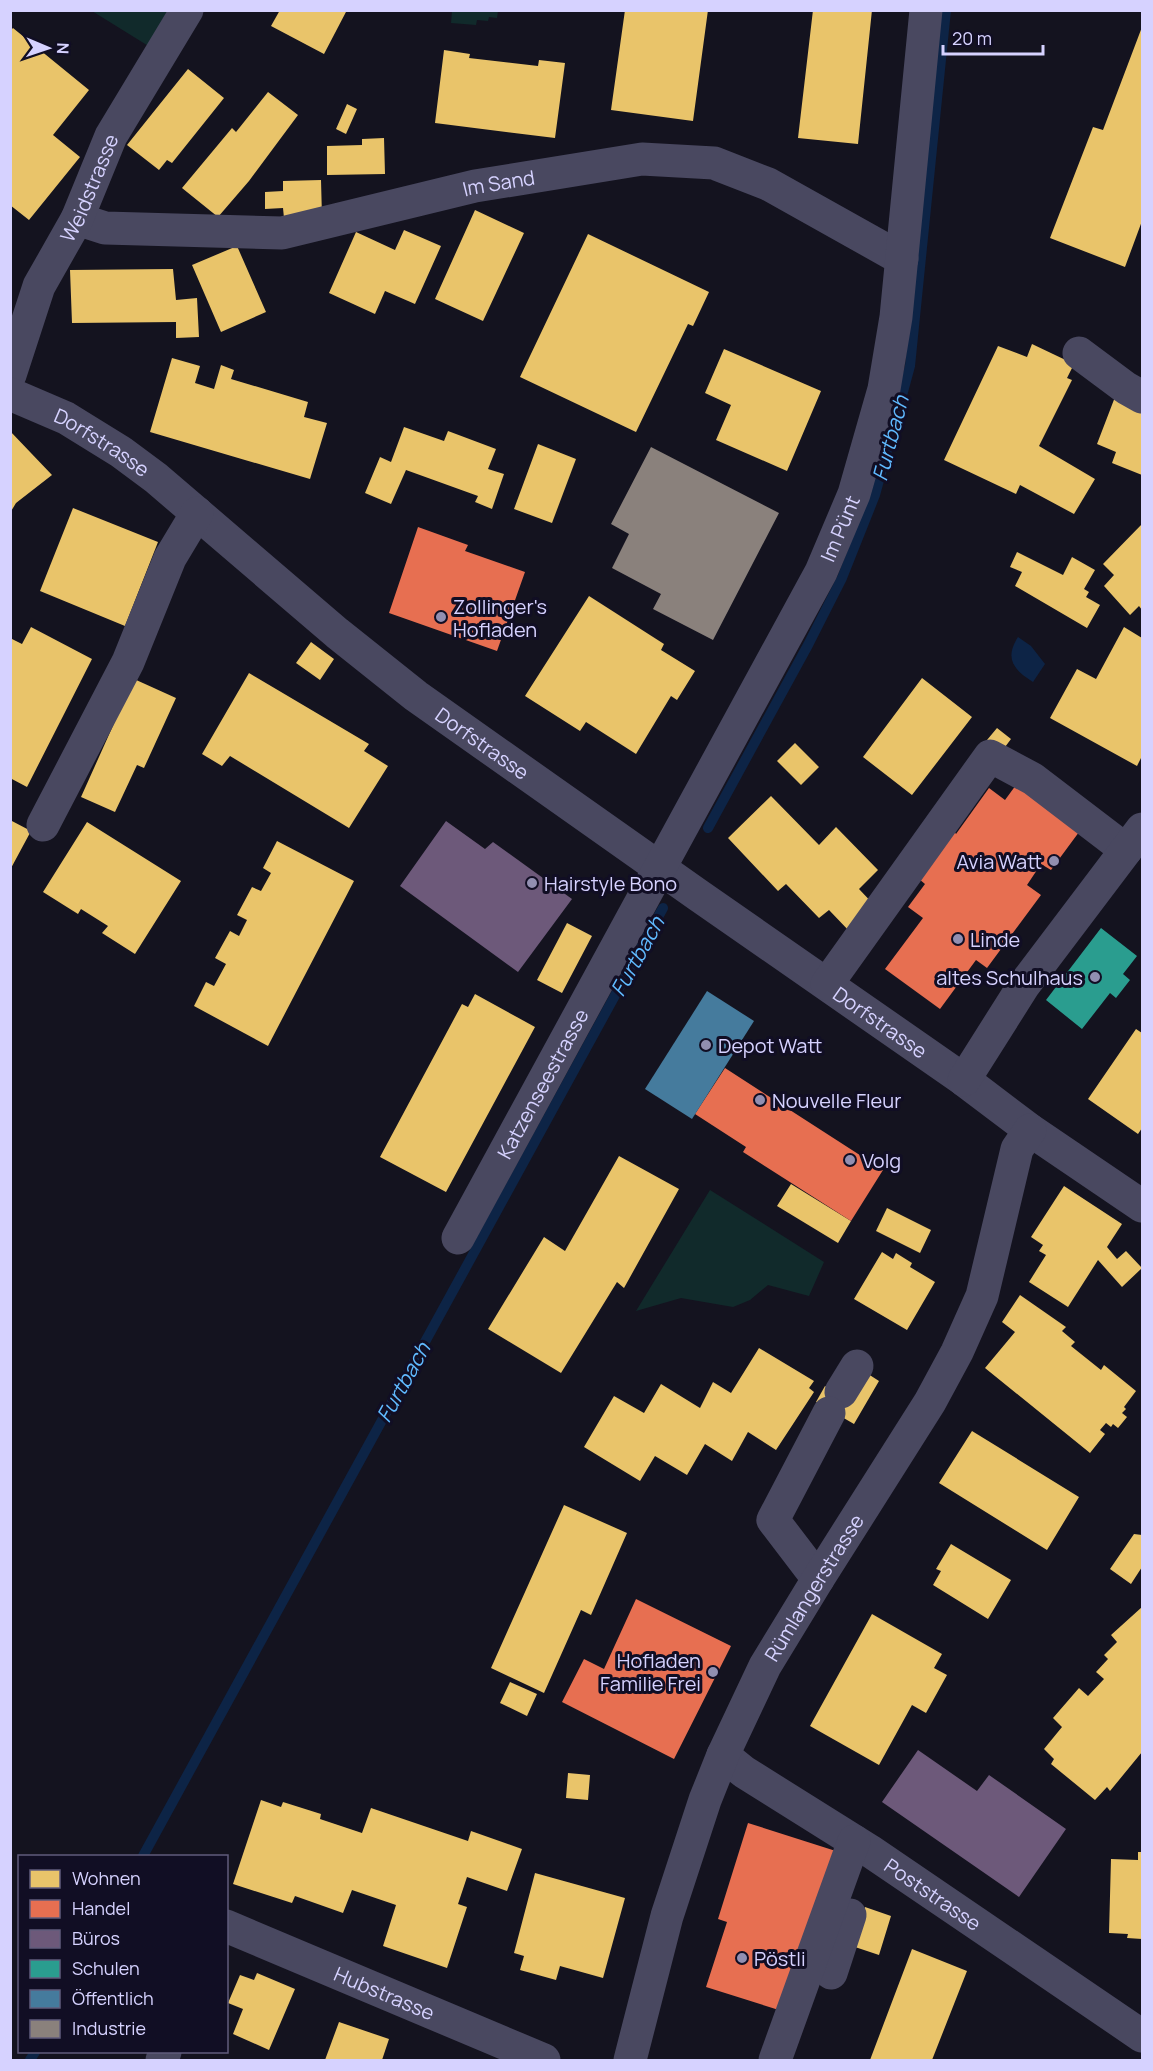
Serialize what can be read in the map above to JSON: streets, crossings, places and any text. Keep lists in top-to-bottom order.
{
  "streets": {
    "street": [
      "Im Sand",
      "Weidstrasse",
      "Dorfstrasse",
      "Im Pünt",
      "Katzenseestrasse",
      "Rümlangerstrasse",
      "Poststrasse",
      "Hubstrasse"
    ]
  },
  "crossings": [
    ["Im Sand", "Weidstrasse"],
    ["Im Sand", "Im Pünt"],
    ["Dorfstrasse", "Im Pünt"],
    ["Dorfstrasse", "Katzenseestrasse"],
    ["Dorfstrasse", "Rümlangerstrasse"],
    ["Im Pünt", "Katzenseestrasse"],
    ["Rümlangerstrasse", "Poststrasse"]
  ],
  "water": ["Furtbach"],
  "places": [
    "Zollinger's Hofladen",
    "Avia Watt",
    "Hairstyle Bono",
    "Linde",
    "altes Schulhaus",
    "Depot Watt",
    "Nouvelle Fleur",
    "Volg",
    "Hofladen Familie Frei",
    "Pöstli"
  ],
  "legend": [
    "Wohnen",
    "Handel",
    "Büros",
    "Schulen",
    "Öffentlich",
    "Industrie"
  ],
  "scale_bar": "20 m",
  "north": "right"
}
